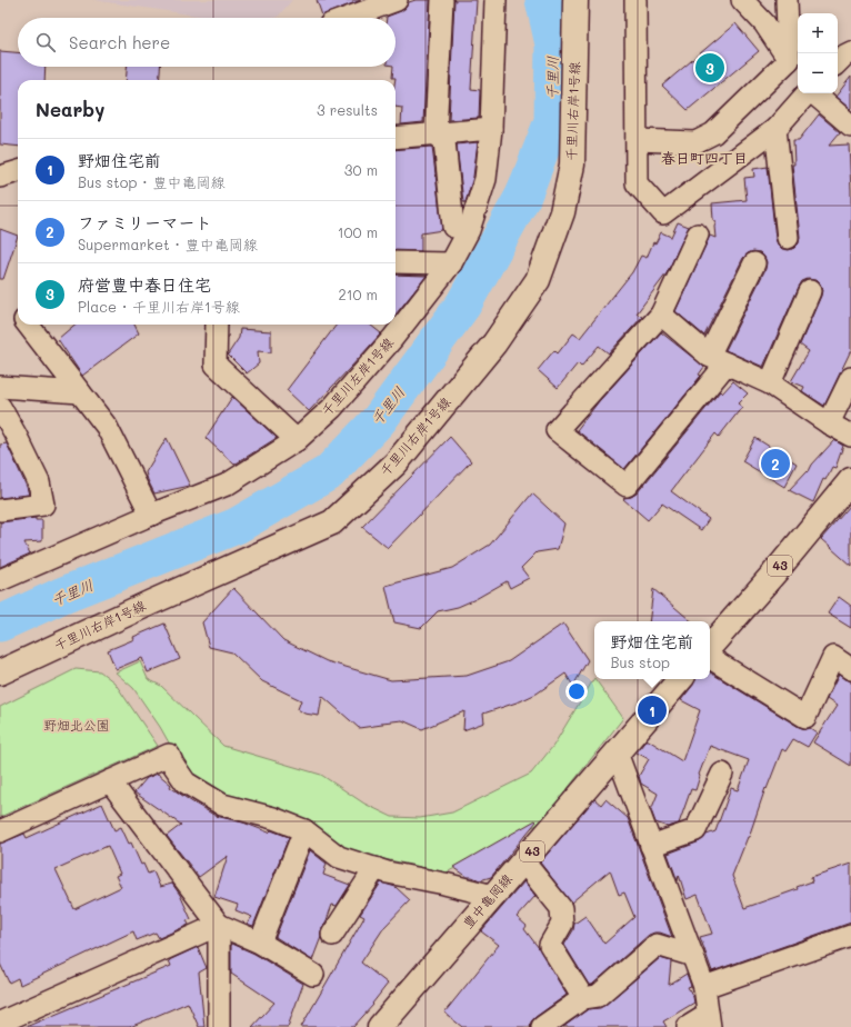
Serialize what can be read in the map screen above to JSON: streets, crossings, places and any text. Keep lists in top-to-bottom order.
{
  "streets": {
    "street": [
      "千里川右岸1号線",
      "千里川左岸1号線",
      "43",
      "豊中亀岡線"
    ]
  },
  "districts": ["春日町四丁目"],
  "water": ["千里川"],
  "parks": ["野畑北公園"],
  "page": {
    "map_buttons": ["+", "−"],
    "search": "Search here",
    "pins": ["3", "2", "1"],
    "heading": ["Nearby", "3 results"],
    "list": [
      {
        "mark": "1",
        "name": "野畑住宅前",
        "note": "Bus stop · 豊中亀岡線",
        "value": "30 m"
      },
      {
        "mark": "2",
        "name": "ファミリーマート",
        "note": "Supermarket · 豊中亀岡線",
        "value": "100 m"
      },
      {
        "mark": "3",
        "name": "府営豊中春日住宅",
        "note": "Place · 千里川右岸1号線",
        "value": "210 m"
      }
    ],
    "popup": ["野畑住宅前", "Bus stop"]
  }
}
